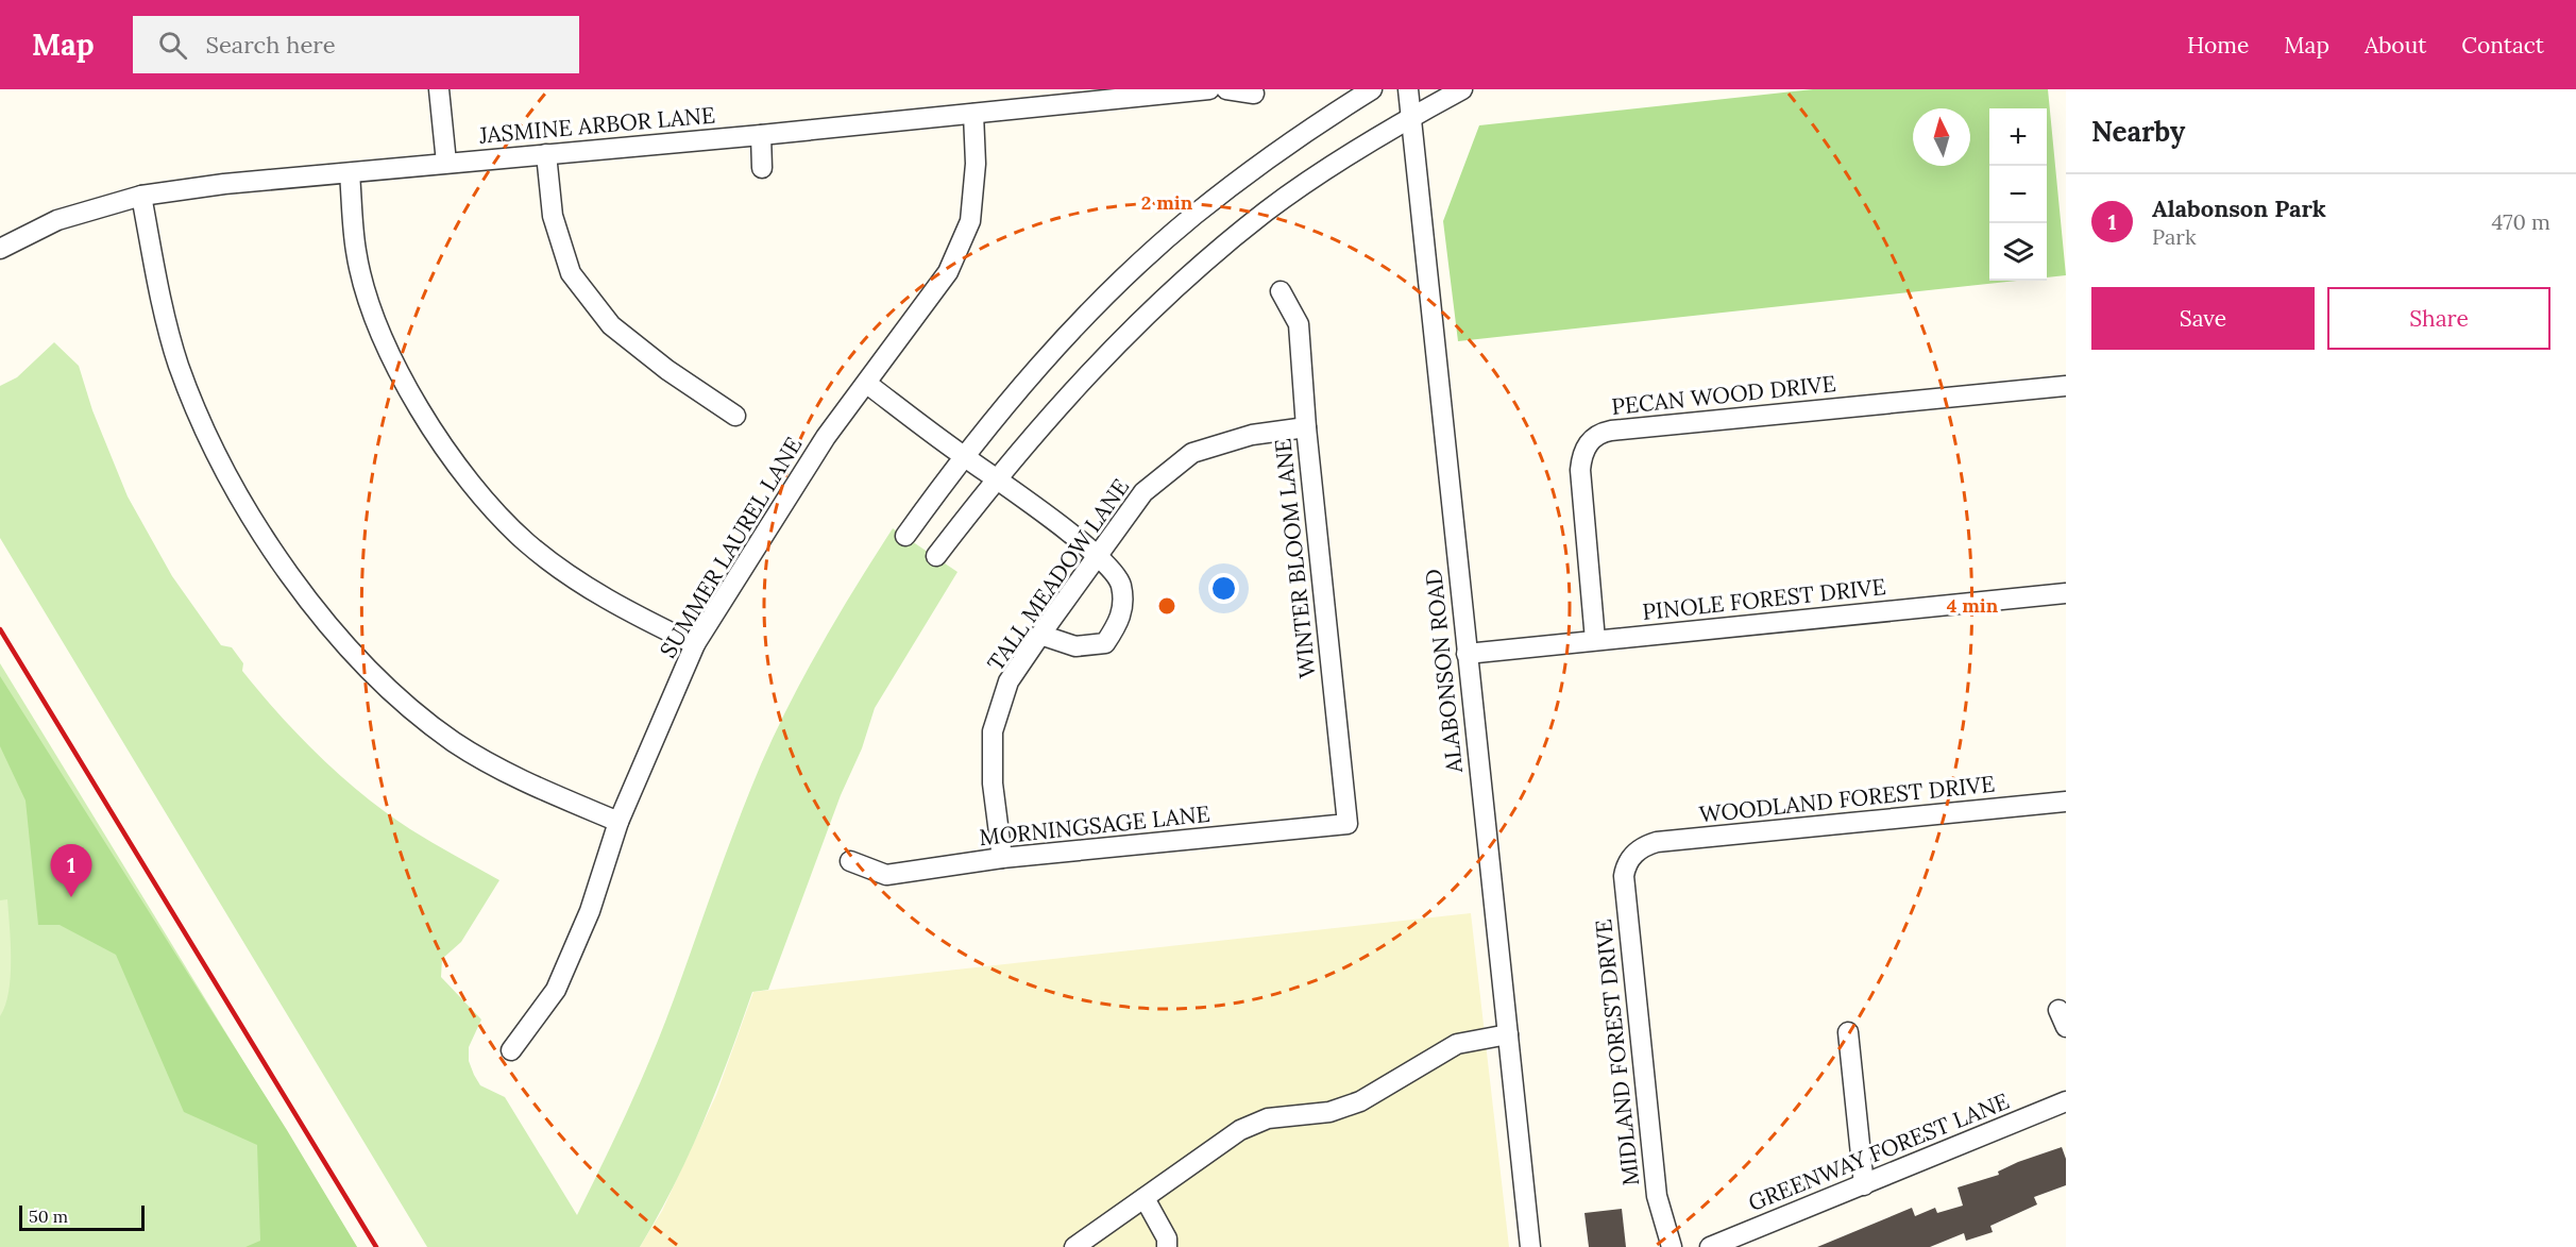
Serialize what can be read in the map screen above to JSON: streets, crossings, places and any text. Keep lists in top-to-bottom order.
{
  "streets": {
    "street": [
      "JASMINE ARBOR LANE",
      "PECAN WOOD DRIVE",
      "SUMMER LAUREL LANE",
      "WINTER BLOOM LANE",
      "TALL MEADOW LANE",
      "PINOLE FOREST DRIVE",
      "ALABONSON ROAD",
      "WOODLAND FOREST DRIVE",
      "MORNINGSAGE LANE",
      "MIDLAND FOREST DRIVE",
      "GREENWAY FOREST LANE"
    ]
  },
  "crossings": [
    ["JASMINE ARBOR LANE", "SUMMER LAUREL LANE"],
    ["PECAN WOOD DRIVE", "PINOLE FOREST DRIVE"],
    ["WINTER BLOOM LANE", "TALL MEADOW LANE"],
    ["WINTER BLOOM LANE", "MORNINGSAGE LANE"],
    ["TALL MEADOW LANE", "MORNINGSAGE LANE"],
    ["PINOLE FOREST DRIVE", "ALABONSON ROAD"],
    ["WOODLAND FOREST DRIVE", "MIDLAND FOREST DRIVE"]
  ],
  "scale_bar": "50 m",
  "north": "top",
  "page": {
    "header": "Map",
    "search": "Search here",
    "nav": [
      "Home",
      "Map",
      "About",
      "Contact"
    ],
    "heading": "Nearby",
    "map_buttons": ["+", "−"],
    "list": [
      {
        "mark": "1",
        "name": "Alabonson Park",
        "note": "Park",
        "value": "470 m"
      }
    ],
    "buttons": ["Save", "Share"],
    "pins": "1",
    "scale": "50 m"
  },
  "rings": ["2 min", "4 min"]
}
